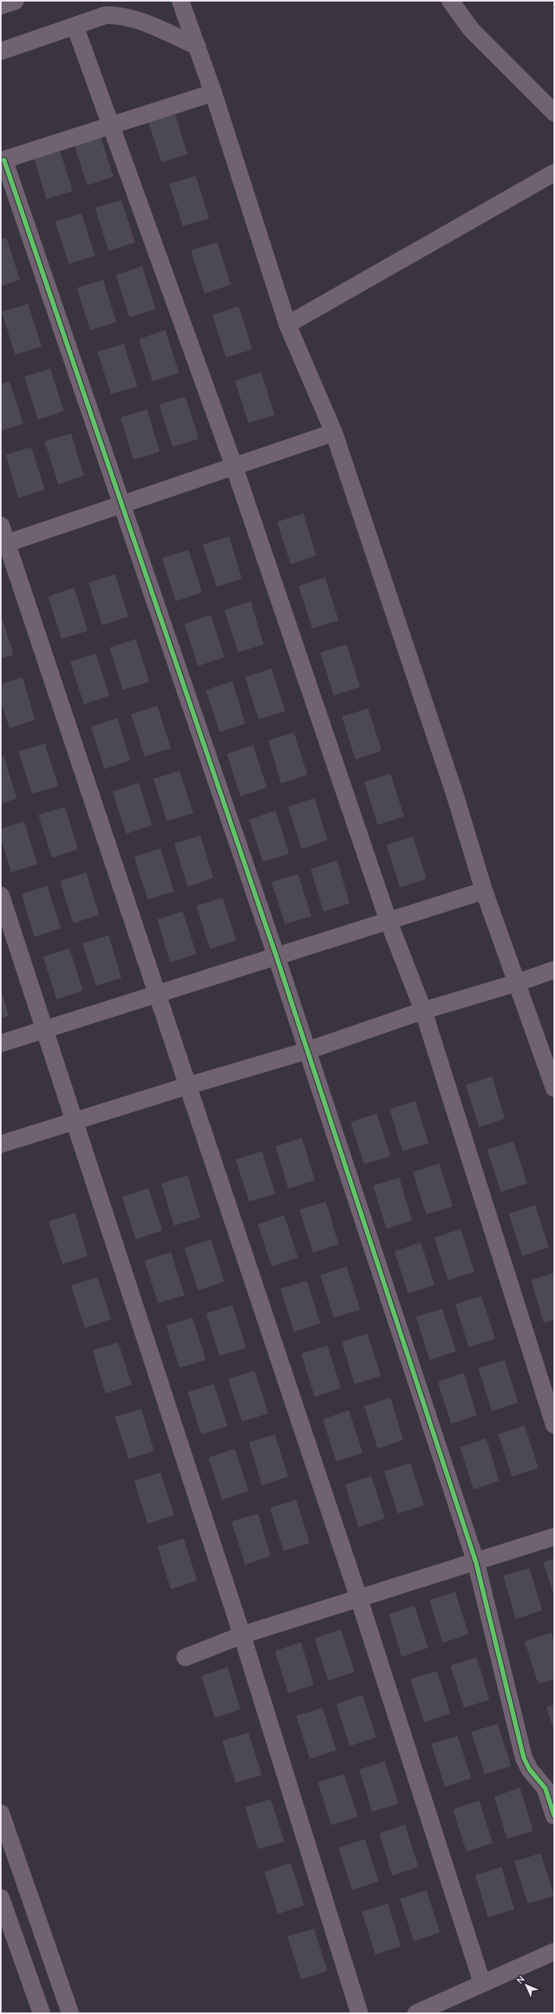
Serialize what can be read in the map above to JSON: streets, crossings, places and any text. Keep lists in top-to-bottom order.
{
  "north": "top left"
}
